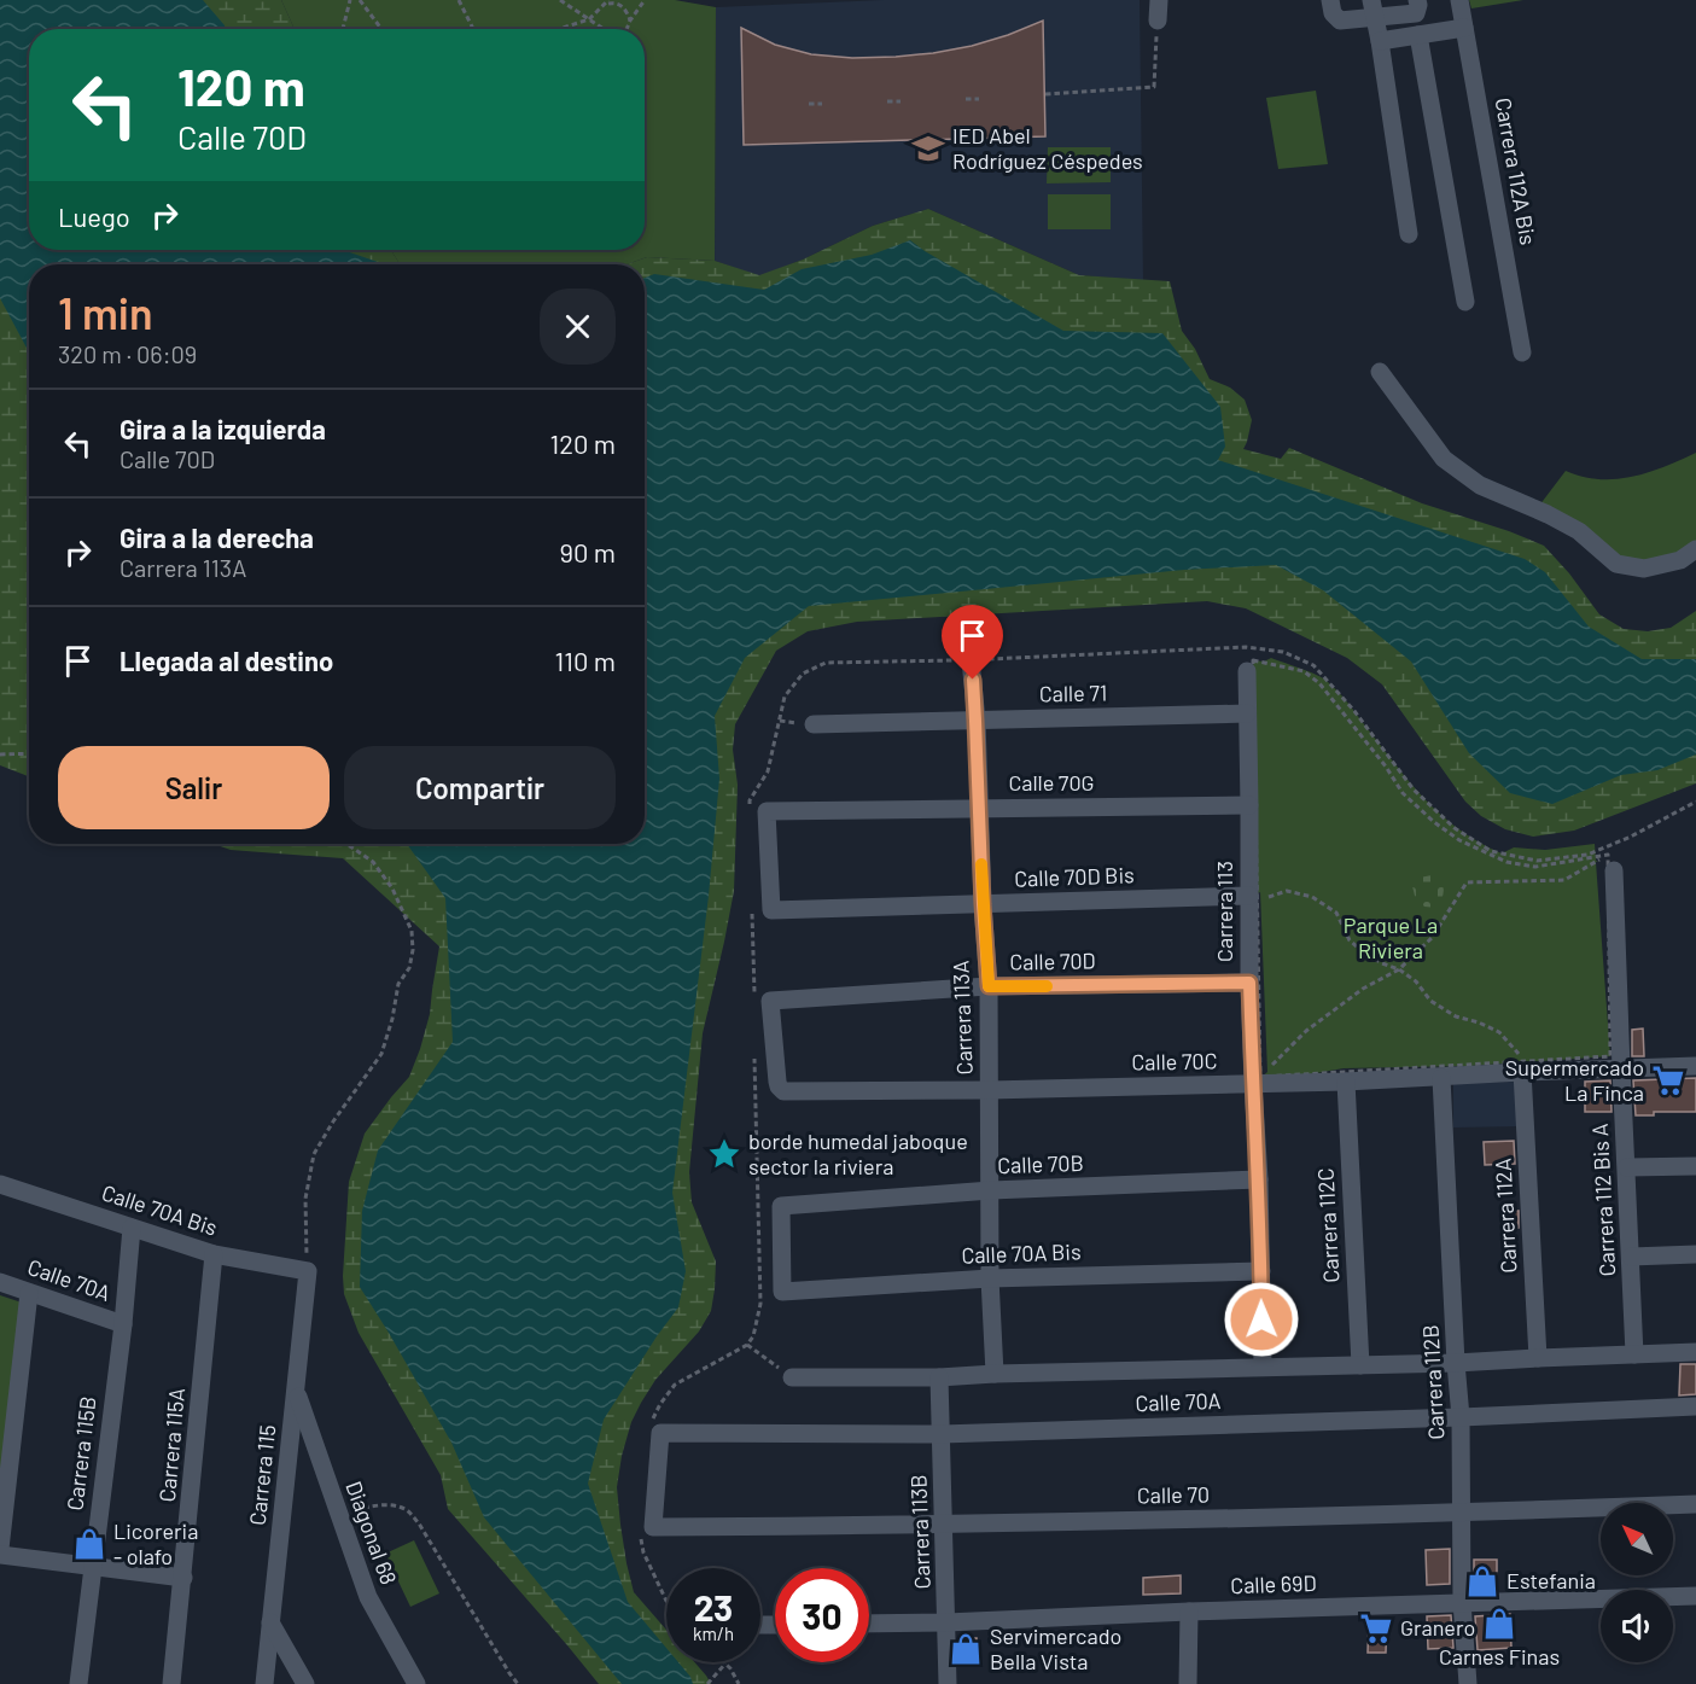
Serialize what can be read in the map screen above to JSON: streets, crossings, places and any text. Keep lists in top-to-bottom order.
{
  "streets": {
    "street": [
      "Carrera 112A Bis",
      "Calle 71",
      "Calle 70G",
      "Calle 70D Bis",
      "Carrera 113",
      "Calle 70D",
      "Carrera 113A",
      "Calle 70C",
      "Calle 70B",
      "Carrera 112 Bis A",
      "Calle 70A Bis",
      "Carrera 112A",
      "Carrera 112C",
      "Calle 70A",
      "Carrera 112B",
      "Carrera 115A",
      "Carrera 115B",
      "Carrera 115",
      "Calle 70",
      "Carrera 113B",
      "Diagonal 68",
      "Calle 69D"
    ]
  },
  "crossings": [
    ["Calle 71", "Carrera 113"],
    ["Calle 71", "Carrera 113A"],
    ["Calle 70G", "Calle 70D Bis"],
    ["Calle 70G", "Carrera 113"],
    ["Calle 70G", "Carrera 113A"],
    ["Calle 70D Bis", "Carrera 113"],
    ["Calle 70D Bis", "Carrera 113A"],
    ["Carrera 113", "Calle 70D"],
    ["Carrera 113", "Calle 70C"],
    ["Carrera 113", "Calle 70B"],
    ["Carrera 113", "Calle 70A Bis"],
    ["Carrera 113", "Calle 70A"],
    ["Calle 70D", "Carrera 113A"],
    ["Calle 70D", "Calle 70C"],
    ["Carrera 113A", "Calle 70C"],
    ["Carrera 113A", "Calle 70B"],
    ["Carrera 113A", "Calle 70A Bis"],
    ["Carrera 113A", "Calle 70A"],
    ["Calle 70C", "Carrera 112 Bis A"],
    ["Calle 70C", "Carrera 112A"],
    ["Calle 70C", "Carrera 112C"],
    ["Calle 70C", "Carrera 112B"],
    ["Calle 70B", "Calle 70A Bis"],
    ["Carrera 112 Bis A", "Calle 70A"],
    ["Calle 70A Bis", "Carrera 115A"],
    ["Calle 70A Bis", "Carrera 115B"],
    ["Calle 70A Bis", "Carrera 115"],
    ["Carrera 112A", "Calle 70A"],
    ["Carrera 112C", "Calle 70A"],
    ["Calle 70A", "Carrera 112B"],
    ["Calle 70A", "Carrera 115B"],
    ["Calle 70A", "Calle 70"],
    ["Calle 70A", "Carrera 113B"],
    ["Carrera 112B", "Calle 70"],
    ["Carrera 112B", "Calle 69D"],
    ["Carrera 115", "Diagonal 68"],
    ["Calle 70", "Carrera 113B"],
    ["Carrera 113B", "Calle 69D"]
  ],
  "parks": ["Parque La Riviera"],
  "places": {
    "school or university": ["IED Abel Rodríguez Céspedes"],
    "supermarket": ["Supermercado La Finca", "Granero"],
    "place": ["borde humedal jaboque sector la riviera"],
    "shop": [
      "Licoreria - olafo",
      "Estefania",
      "Carnes Finas",
      "Servimercado Bella Vista"
    ]
  },
  "north": "top left",
  "page": {
    "turn": ["120 m", "Calle 70D"],
    "then": "Luego",
    "heading": ["1 min", "320 m · 06:09"],
    "list": [
      {
        "name": "Gira a la izquierda",
        "note": "Calle 70D",
        "value": "120 m"
      },
      {
        "name": "Gira a la derecha",
        "note": "Carrera 113A",
        "value": "90 m"
      },
      {
        "name": "Llegada al destino",
        "value": "110 m"
      }
    ],
    "buttons": ["Salir", "Compartir"],
    "speed": "23 km/h",
    "limit": "30"
  }
}
